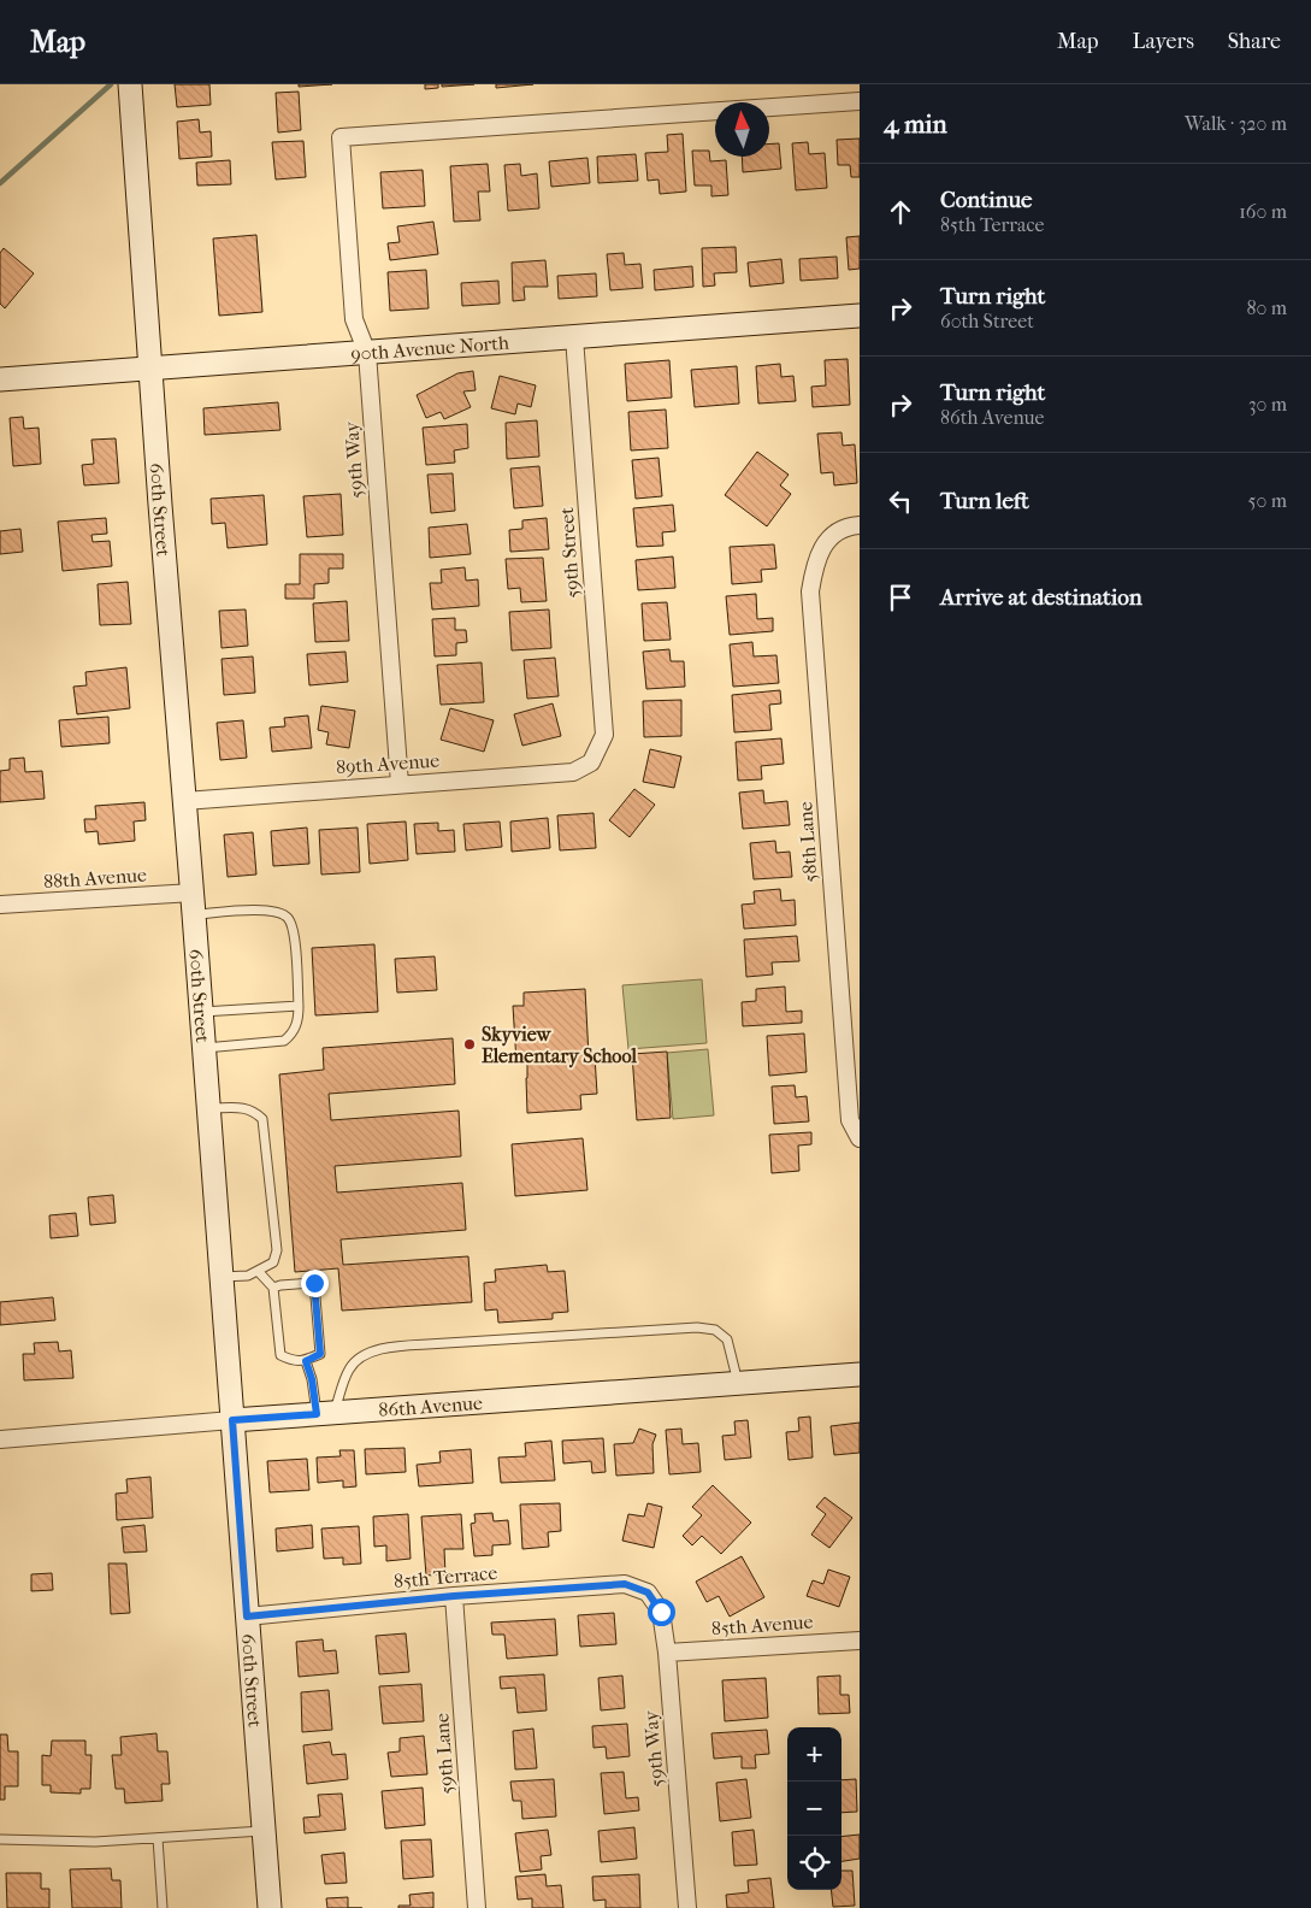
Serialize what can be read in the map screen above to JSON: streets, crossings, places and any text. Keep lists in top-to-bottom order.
{
  "streets": {
    "street": [
      "90th Avenue North",
      "59th Way",
      "60th Street",
      "59th Street",
      "89th Avenue",
      "58th Lane",
      "88th Avenue",
      "86th Avenue",
      "85th Terrace",
      "85th Avenue",
      "59th Lane"
    ]
  },
  "crossings": [
    ["90th Avenue North", "59th Way"],
    ["90th Avenue North", "60th Street"],
    ["90th Avenue North", "59th Street"],
    ["59th Way", "89th Avenue"],
    ["59th Way", "85th Terrace"],
    ["59th Way", "85th Avenue"],
    ["60th Street", "89th Avenue"],
    ["60th Street", "88th Avenue"],
    ["60th Street", "86th Avenue"],
    ["60th Street", "85th Terrace"],
    ["59th Street", "89th Avenue"],
    ["85th Terrace", "59th Lane"]
  ],
  "places": ["Skyview Elementary School"],
  "north": "top",
  "page": {
    "header": "Map",
    "nav": ["Map", "Layers", "Share"],
    "heading": ["4 min", "Walk · 320 m"],
    "list": [
      ["Continue", "85th Terrace", "160 m"],
      ["Turn right", "60th Street", "80 m"],
      ["Turn right", "86th Avenue", "30 m"],
      ["Turn left", "50 m"],
      "Arrive at destination"
    ],
    "map_buttons": ["+", "−"]
  }
}
